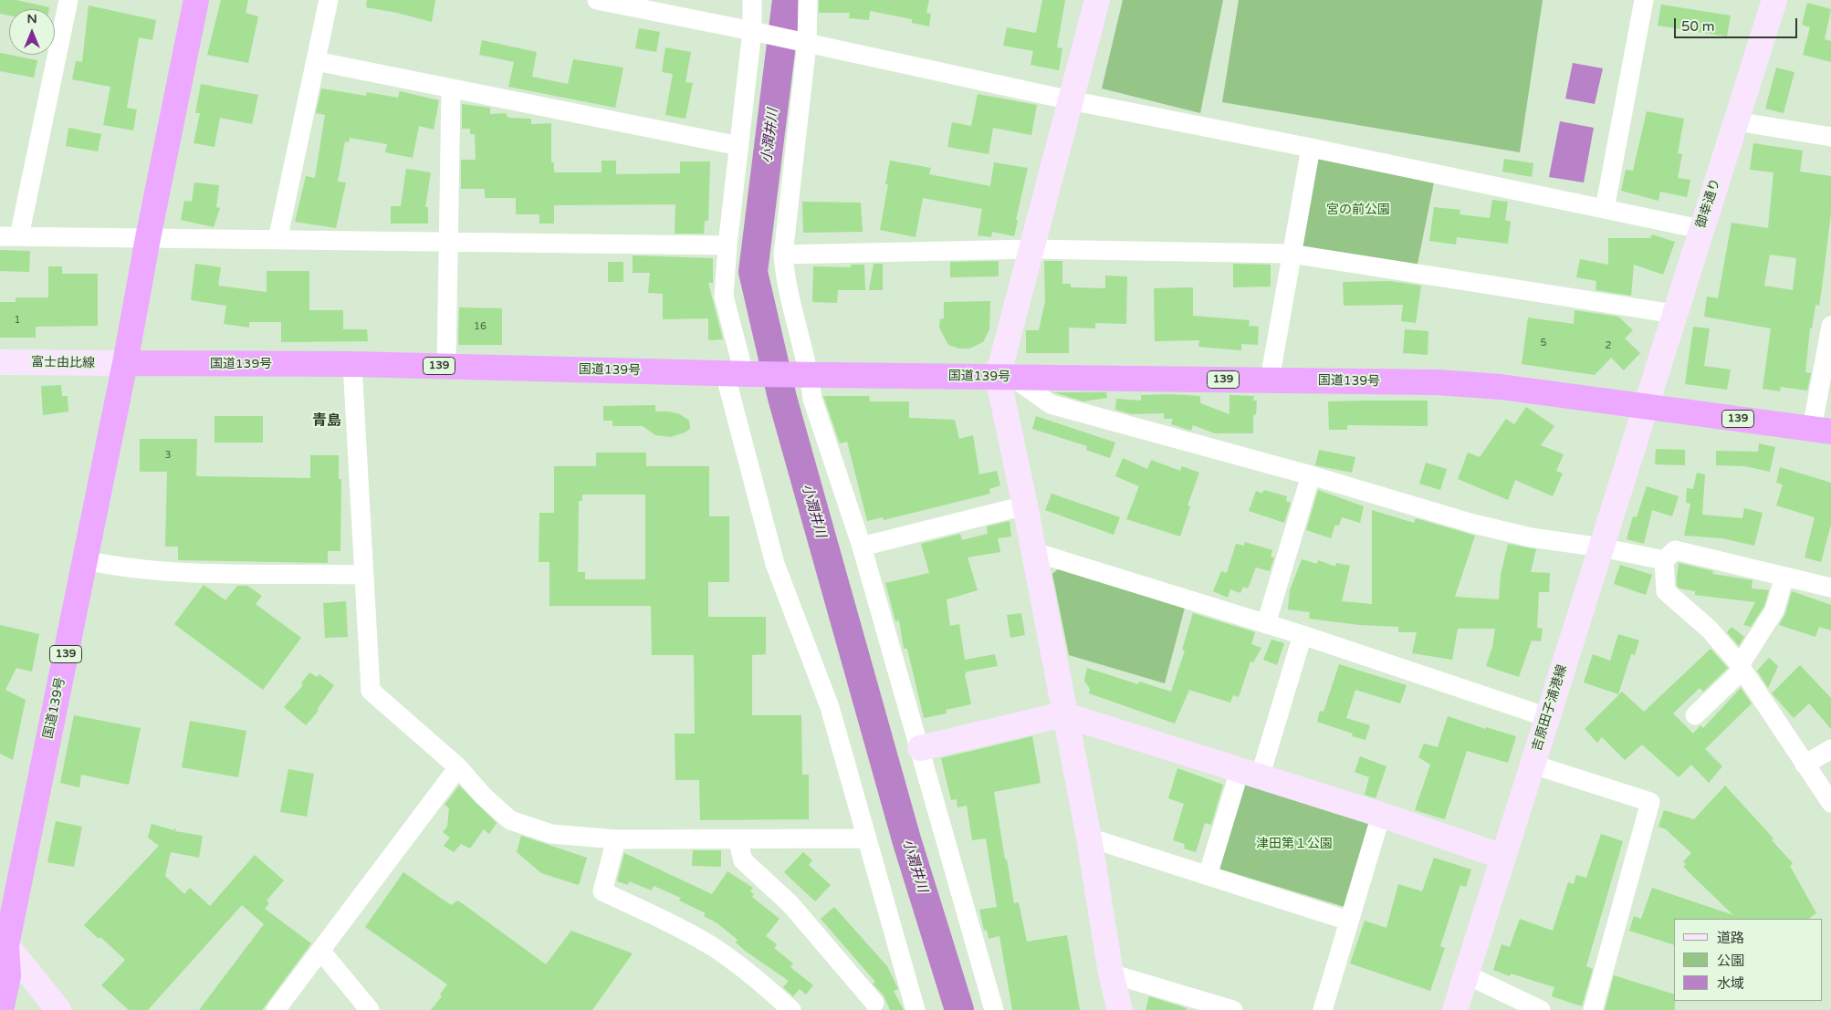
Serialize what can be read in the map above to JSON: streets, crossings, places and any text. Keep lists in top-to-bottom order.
{
  "streets": {
    "highway": ["国道139号", "139"],
    "street": ["御幸通り", "富士由比線", "吉原田子浦港線"]
  },
  "crossings": [
    ["御幸通り", "国道139号"],
    ["御幸通り", "吉原田子浦港線"],
    ["富士由比線", "国道139号"],
    ["国道139号", "吉原田子浦港線"]
  ],
  "districts": ["青島"],
  "water": ["小潤井川"],
  "parks": ["宮の前公園", "津田第１公園"],
  "house_numbers": [
    "1",
    "16",
    "5",
    "2",
    "3"
  ],
  "legend": ["道路", "公園", "水域"],
  "scale_bar": "50 m",
  "north": "top"
}
